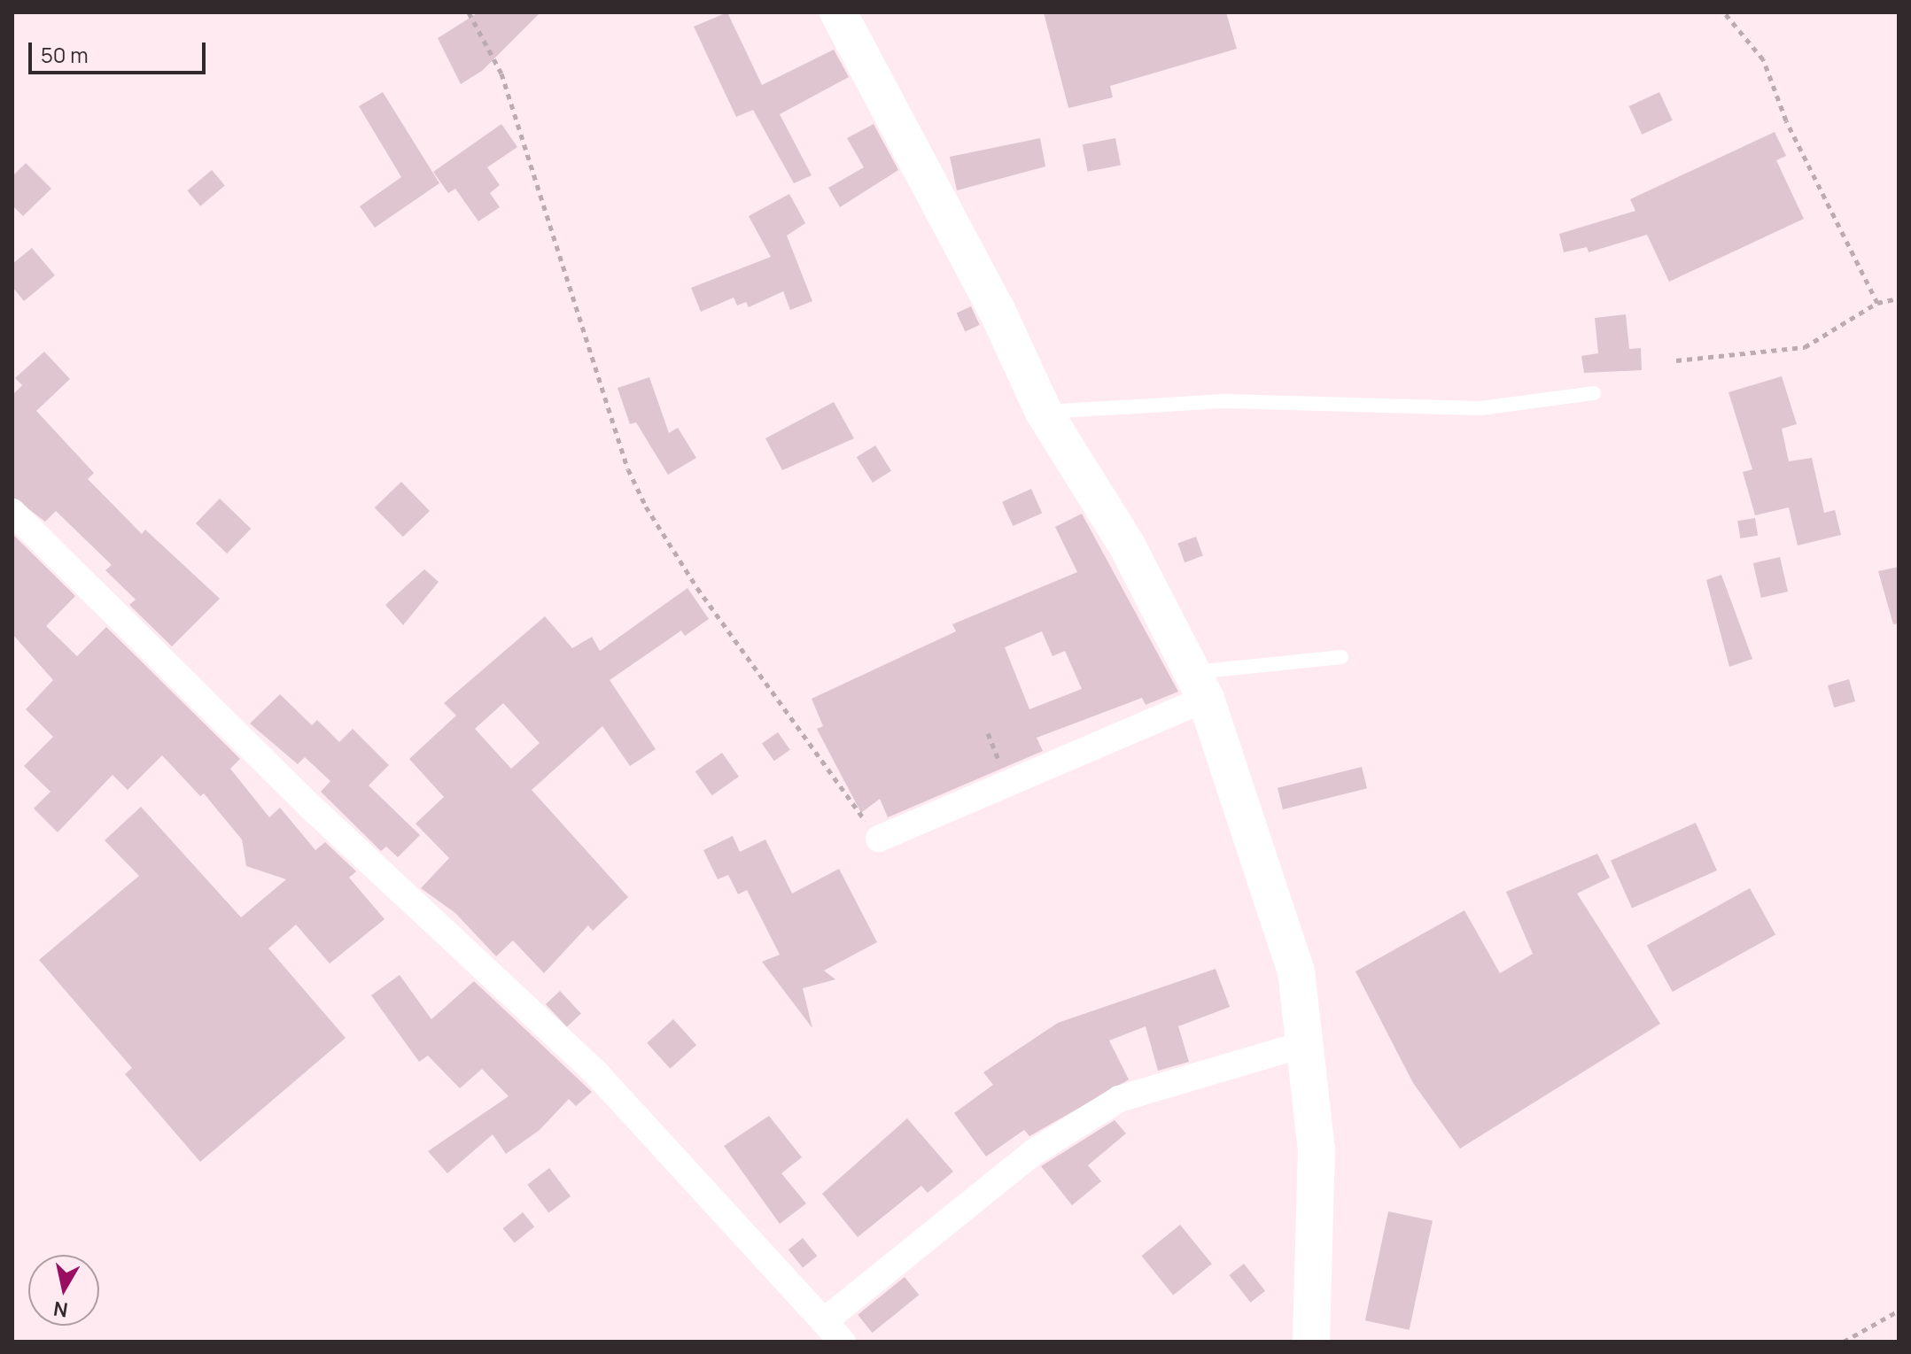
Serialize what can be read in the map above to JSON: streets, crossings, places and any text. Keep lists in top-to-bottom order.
{
  "scale_bar": "50 m",
  "north": "bottom"
}
